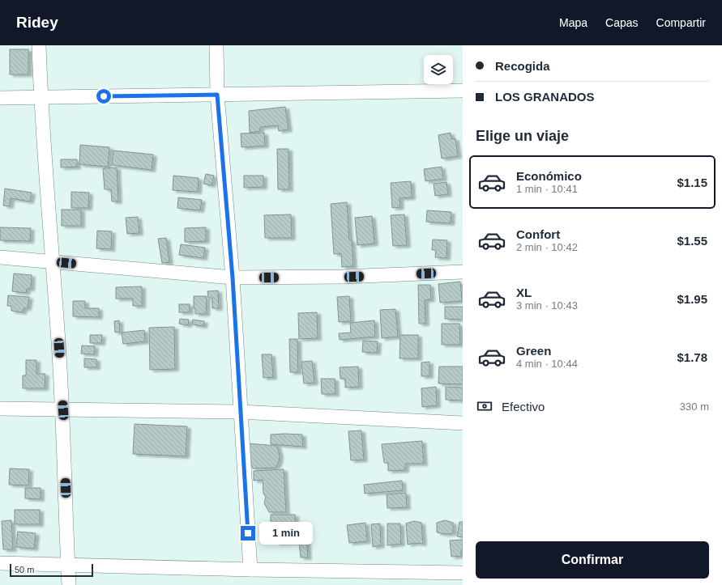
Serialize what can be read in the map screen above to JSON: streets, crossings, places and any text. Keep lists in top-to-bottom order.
{
  "scale_bar": "50 m",
  "page": {
    "header": "Ridey",
    "nav": ["Mapa", "Capas", "Compartir"],
    "banner": ["Recogida", "LOS GRANADOS"],
    "heading": "Elige un viaje",
    "list": [
      {
        "name": "Económico",
        "note": "1 min · 10:41",
        "value": "$1.15"
      },
      {
        "name": "Confort",
        "note": "2 min · 10:42",
        "value": "$1.55"
      },
      {
        "name": "XL",
        "note": "3 min · 10:43",
        "value": "$1.95"
      },
      {
        "name": "Green",
        "note": "4 min · 10:44",
        "value": "$1.78"
      }
    ],
    "pay": ["Efectivo", "330 m"],
    "bubble": "1 min",
    "buttons": "Confirmar",
    "scale": "50 m"
  }
}
